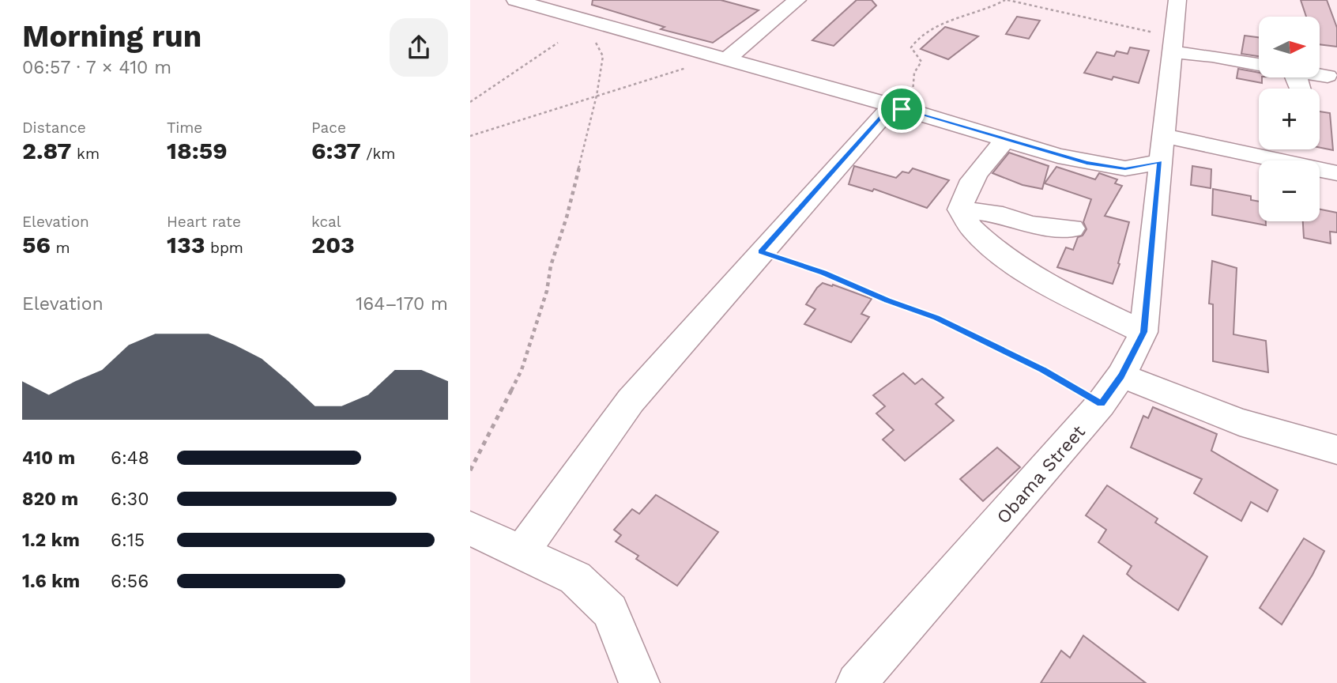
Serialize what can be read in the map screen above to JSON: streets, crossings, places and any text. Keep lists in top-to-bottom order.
{
  "streets": {
    "street": ["Obama Street"]
  },
  "north": "right",
  "page": {
    "heading": ["Morning run", "06:57 · 7 × 410 m"],
    "map_buttons": ["+", "−"],
    "stats": [
      ["Distance", "2.87 km"],
      ["Time", "18:59"],
      ["Pace", "6:37 /km"],
      ["Elevation", "56 m"],
      ["Heart rate", "133 bpm"],
      ["kcal", "203"]
    ],
    "chart": ["Elevation", "164–170 m"],
    "list": [
      {
        "name": "410 m",
        "note": "6:48"
      },
      {
        "name": "820 m",
        "note": "6:30"
      },
      {
        "name": "1.2 km",
        "note": "6:15"
      },
      {
        "name": "1.6 km",
        "note": "6:56"
      }
    ]
  }
}
